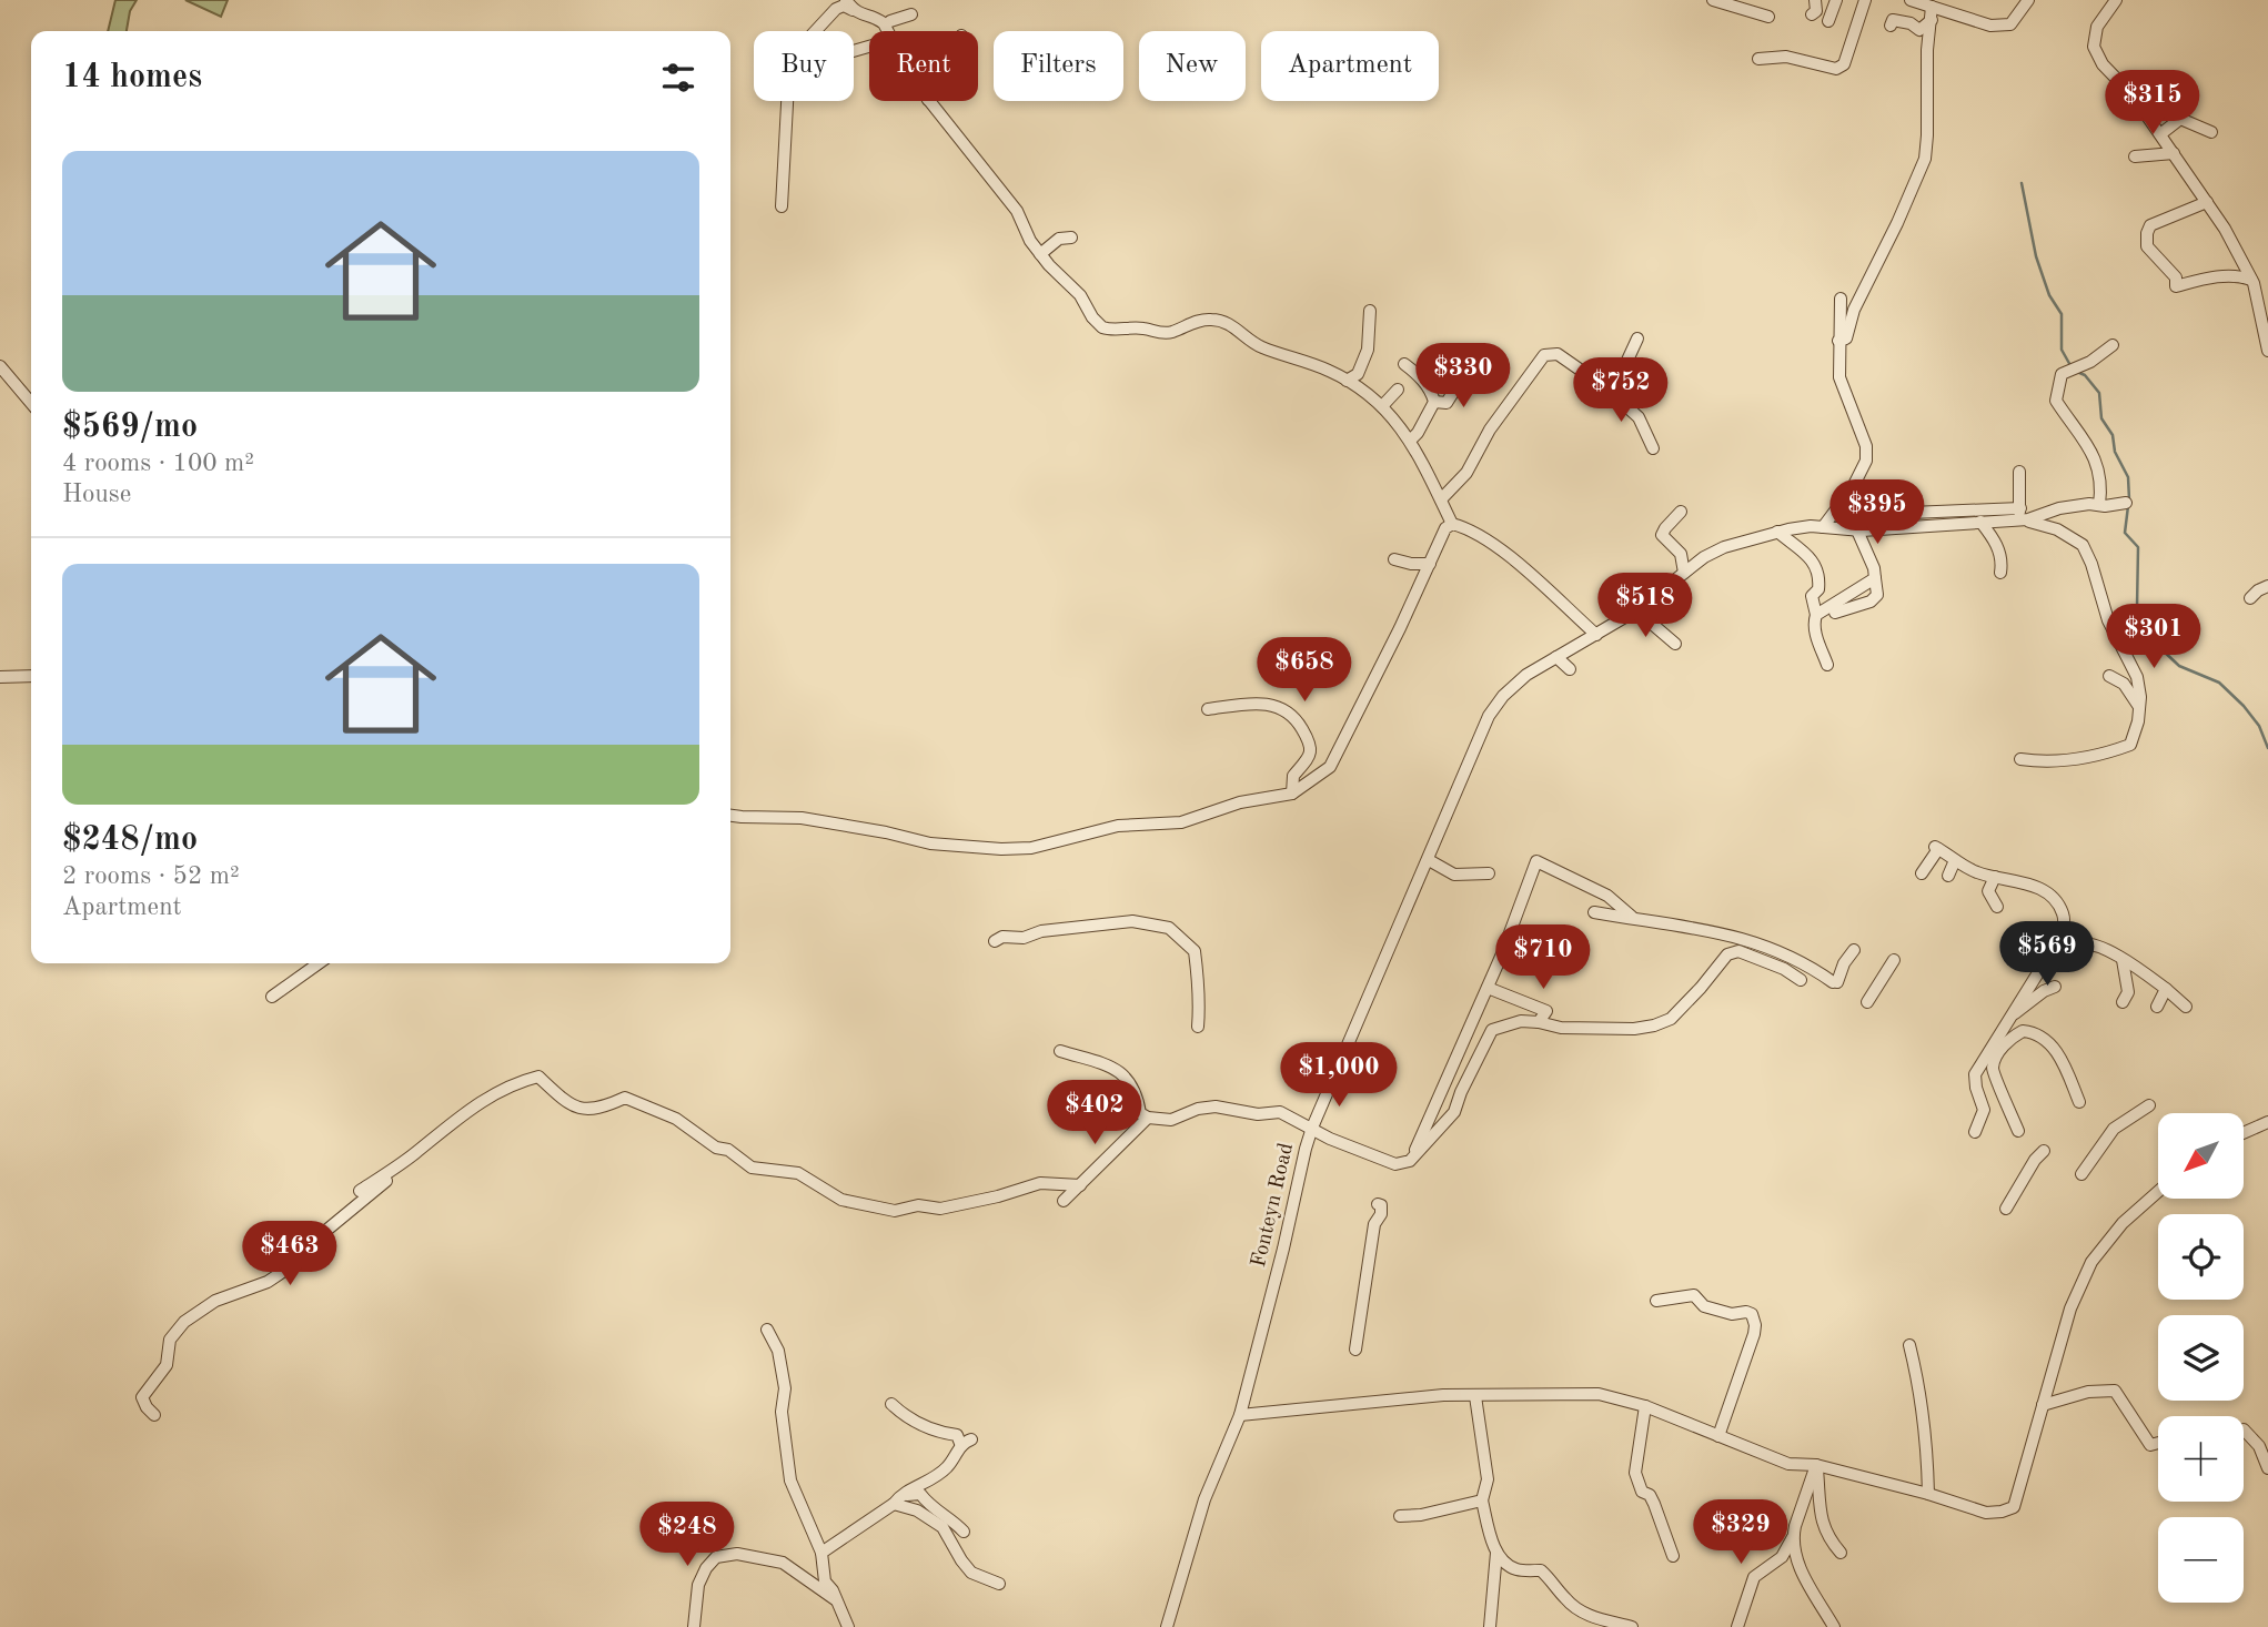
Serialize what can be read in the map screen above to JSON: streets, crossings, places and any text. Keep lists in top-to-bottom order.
{
  "streets": {
    "street": ["Fonteyn Road"]
  },
  "north": "bottom left",
  "page": {
    "chip": [
      "Buy",
      "Rent",
      "Filters",
      "New",
      "Apartment"
    ],
    "heading": "14 homes",
    "price": [
      "$315",
      "$330",
      "$752",
      "$395",
      "$518",
      "$301",
      "$658",
      "$569",
      "$710",
      "$1,000",
      "$402",
      "$463",
      "$329",
      "$248"
    ],
    "list": [
      {
        "name": "$569/mo",
        "note": "4 rooms · 100 m² · House"
      },
      {
        "name": "$248/mo",
        "note": "2 rooms · 52 m² · Apartment"
      }
    ],
    "map_buttons": ["+", "−"]
  }
}
